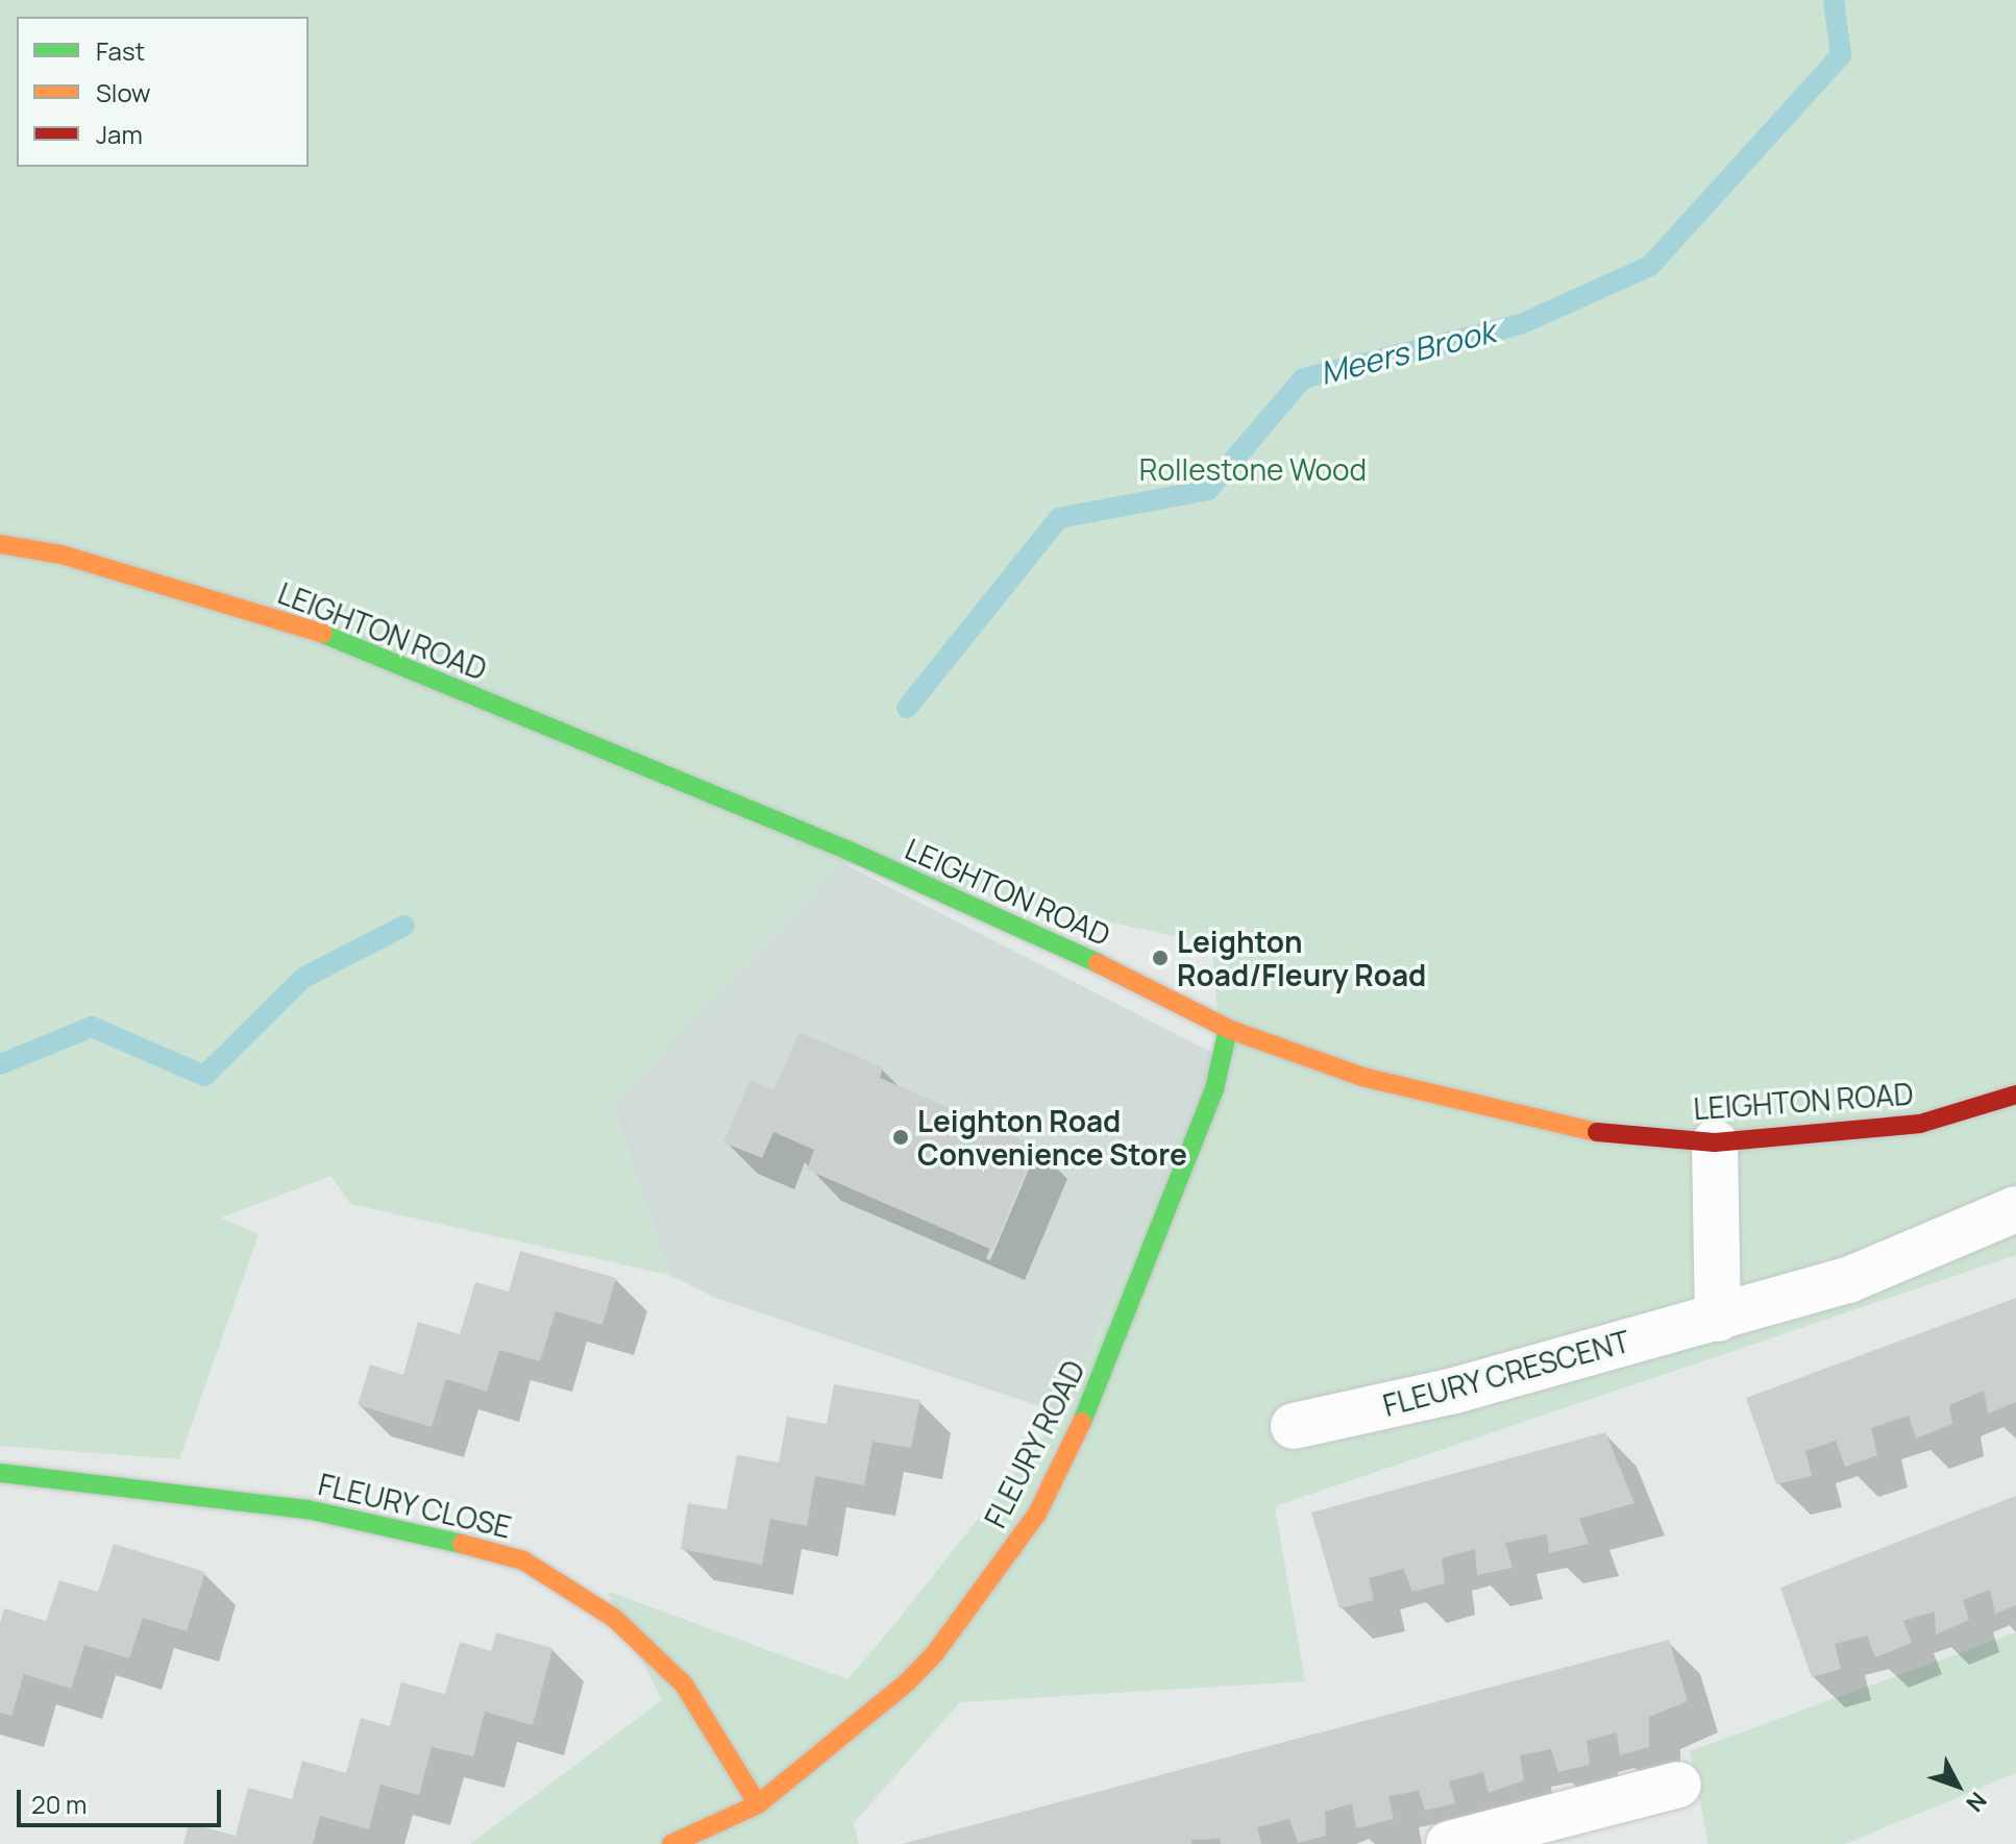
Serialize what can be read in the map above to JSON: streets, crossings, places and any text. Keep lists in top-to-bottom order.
{
  "streets": {
    "street": [
      "LEIGHTON ROAD",
      "FLEURY CRESCENT",
      "FLEURY ROAD",
      "FLEURY CLOSE"
    ]
  },
  "crossings": [
    ["LEIGHTON ROAD", "FLEURY ROAD"],
    ["FLEURY ROAD", "FLEURY CLOSE"]
  ],
  "water": ["Meers Brook"],
  "parks": ["Rollestone Wood"],
  "places": ["Leighton Road/Fleury Road", "Leighton Road Convenience Store"],
  "legend": ["Fast", "Slow", "Jam"],
  "scale_bar": "20 m",
  "north": "bottom right"
}
